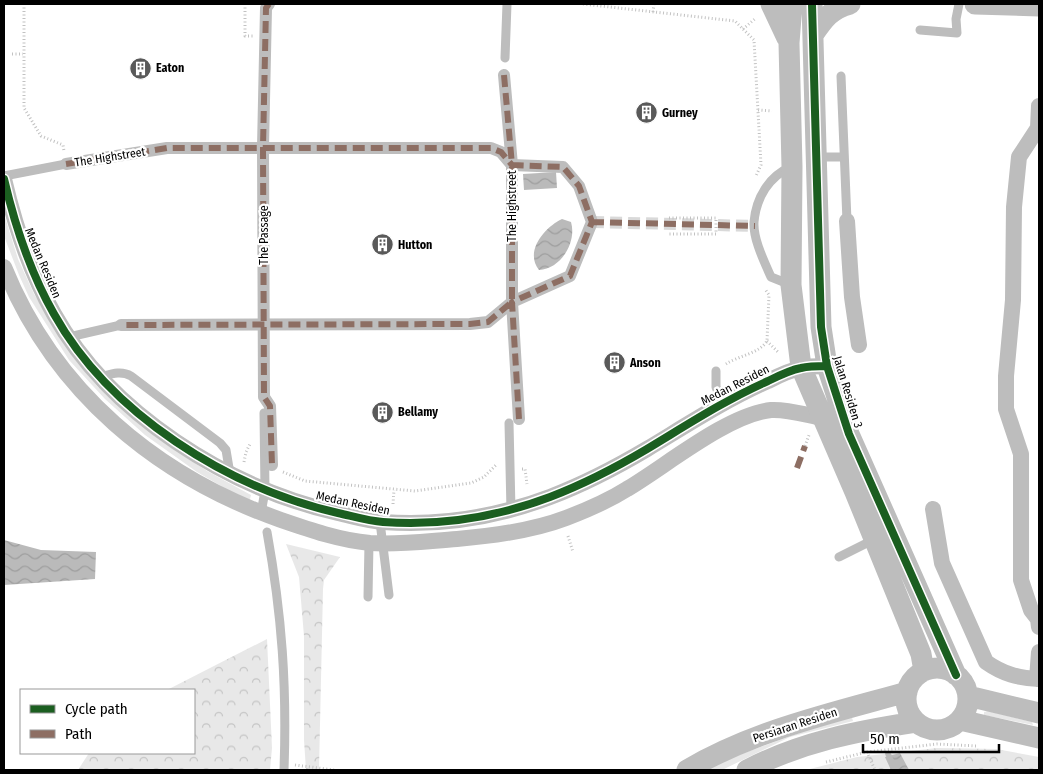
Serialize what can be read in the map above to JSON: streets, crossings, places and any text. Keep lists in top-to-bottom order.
{
  "streets": {
    "street": [
      "The Highstreet",
      "The Passage",
      "Medan Residen",
      "Jalan Residen 3",
      "Persiaran Residen"
    ]
  },
  "crossings": [
    ["The Highstreet", "The Passage"],
    ["Medan Residen", "Jalan Residen 3"],
    ["Jalan Residen 3", "Persiaran Residen"]
  ],
  "places": {
    "building": [
      "Eaton",
      "Gurney",
      "Hutton",
      "Anson",
      "Bellamy"
    ]
  },
  "legend": ["Cycle path", "Path"],
  "scale_bar": "50 m"
}
